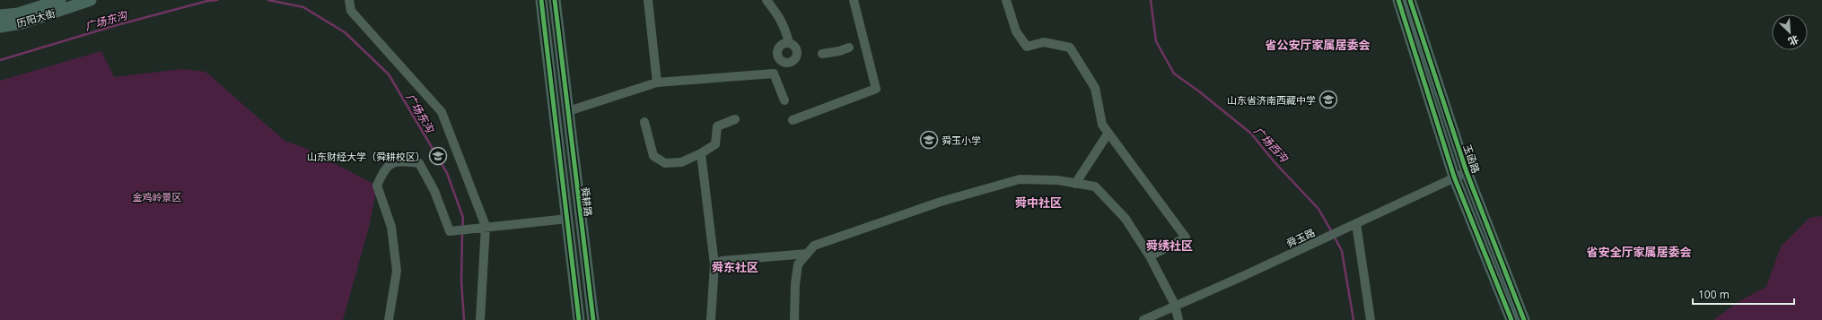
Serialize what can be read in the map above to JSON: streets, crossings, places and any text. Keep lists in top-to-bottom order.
{
  "streets": {
    "main road": ["历阳大街", "玉函路", "舜耕路"],
    "street": ["舜玉路"]
  },
  "crossings": [
    ["玉函路", "舜玉路"]
  ],
  "districts": [
    "省公安厅家属居委会",
    "舜中社区",
    "舜绣社区",
    "省安全厅家属居委会",
    "舜东社区"
  ],
  "water": ["广场东沟", "广场西沟"],
  "parks": ["金鸡岭景区"],
  "places": {
    "school or university": ["山东省济南西藏中学", "舜玉小学", "山东财经大学（舜耕校区）"]
  },
  "scale_bar": "100 m",
  "north": "bottom right"
}
